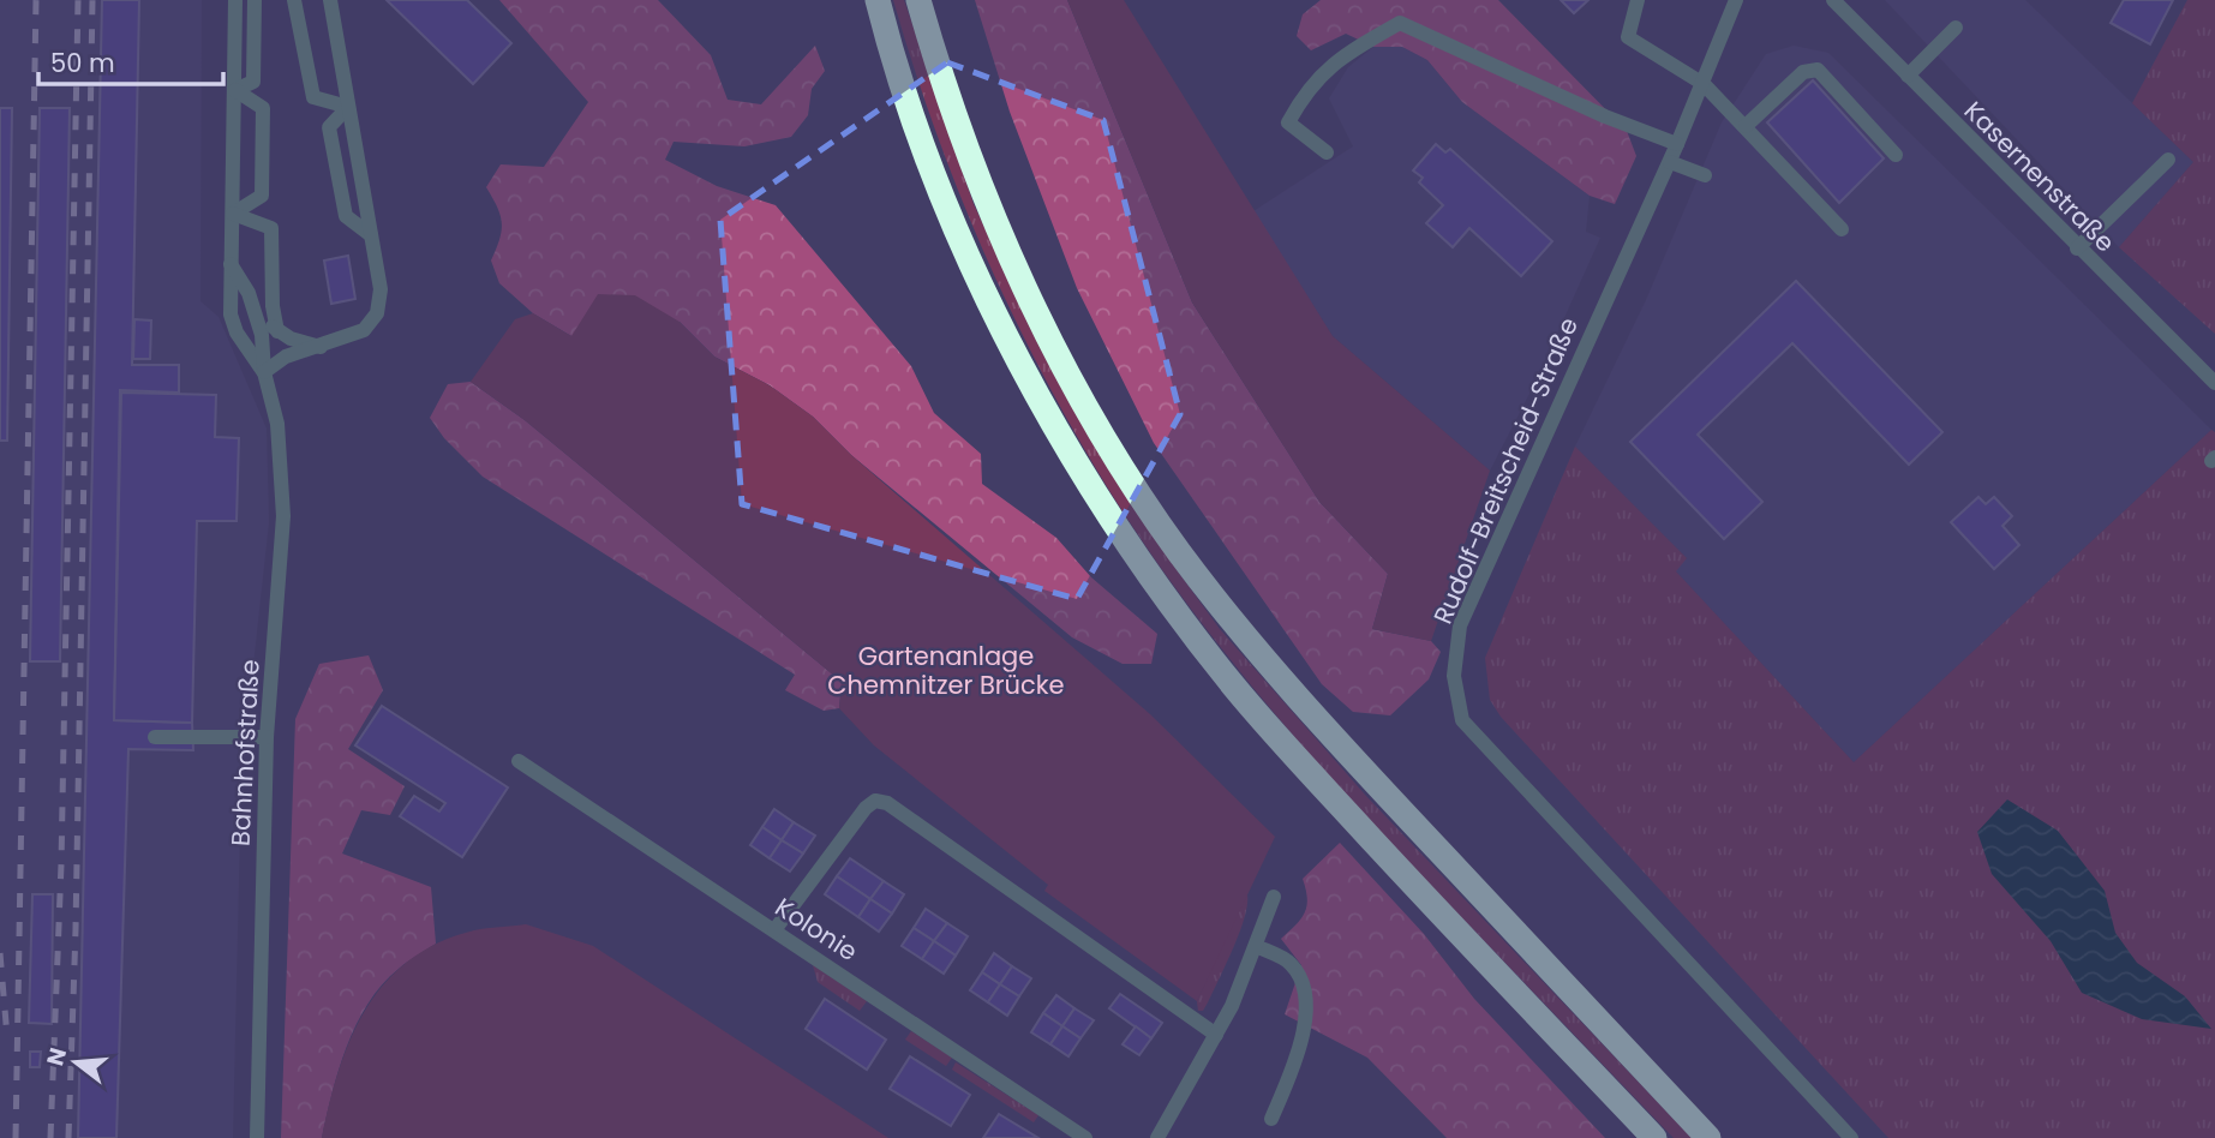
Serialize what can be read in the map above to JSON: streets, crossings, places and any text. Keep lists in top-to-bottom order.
{
  "streets": {
    "street": [
      "Kasernenstraße",
      "Rudolf-Breitscheid-Straße",
      "Bahnhofstraße",
      "Kolonie"
    ]
  },
  "parks": ["Gartenanlage Chemnitzer Brücke"],
  "scale_bar": "50 m",
  "north": "left"
}
